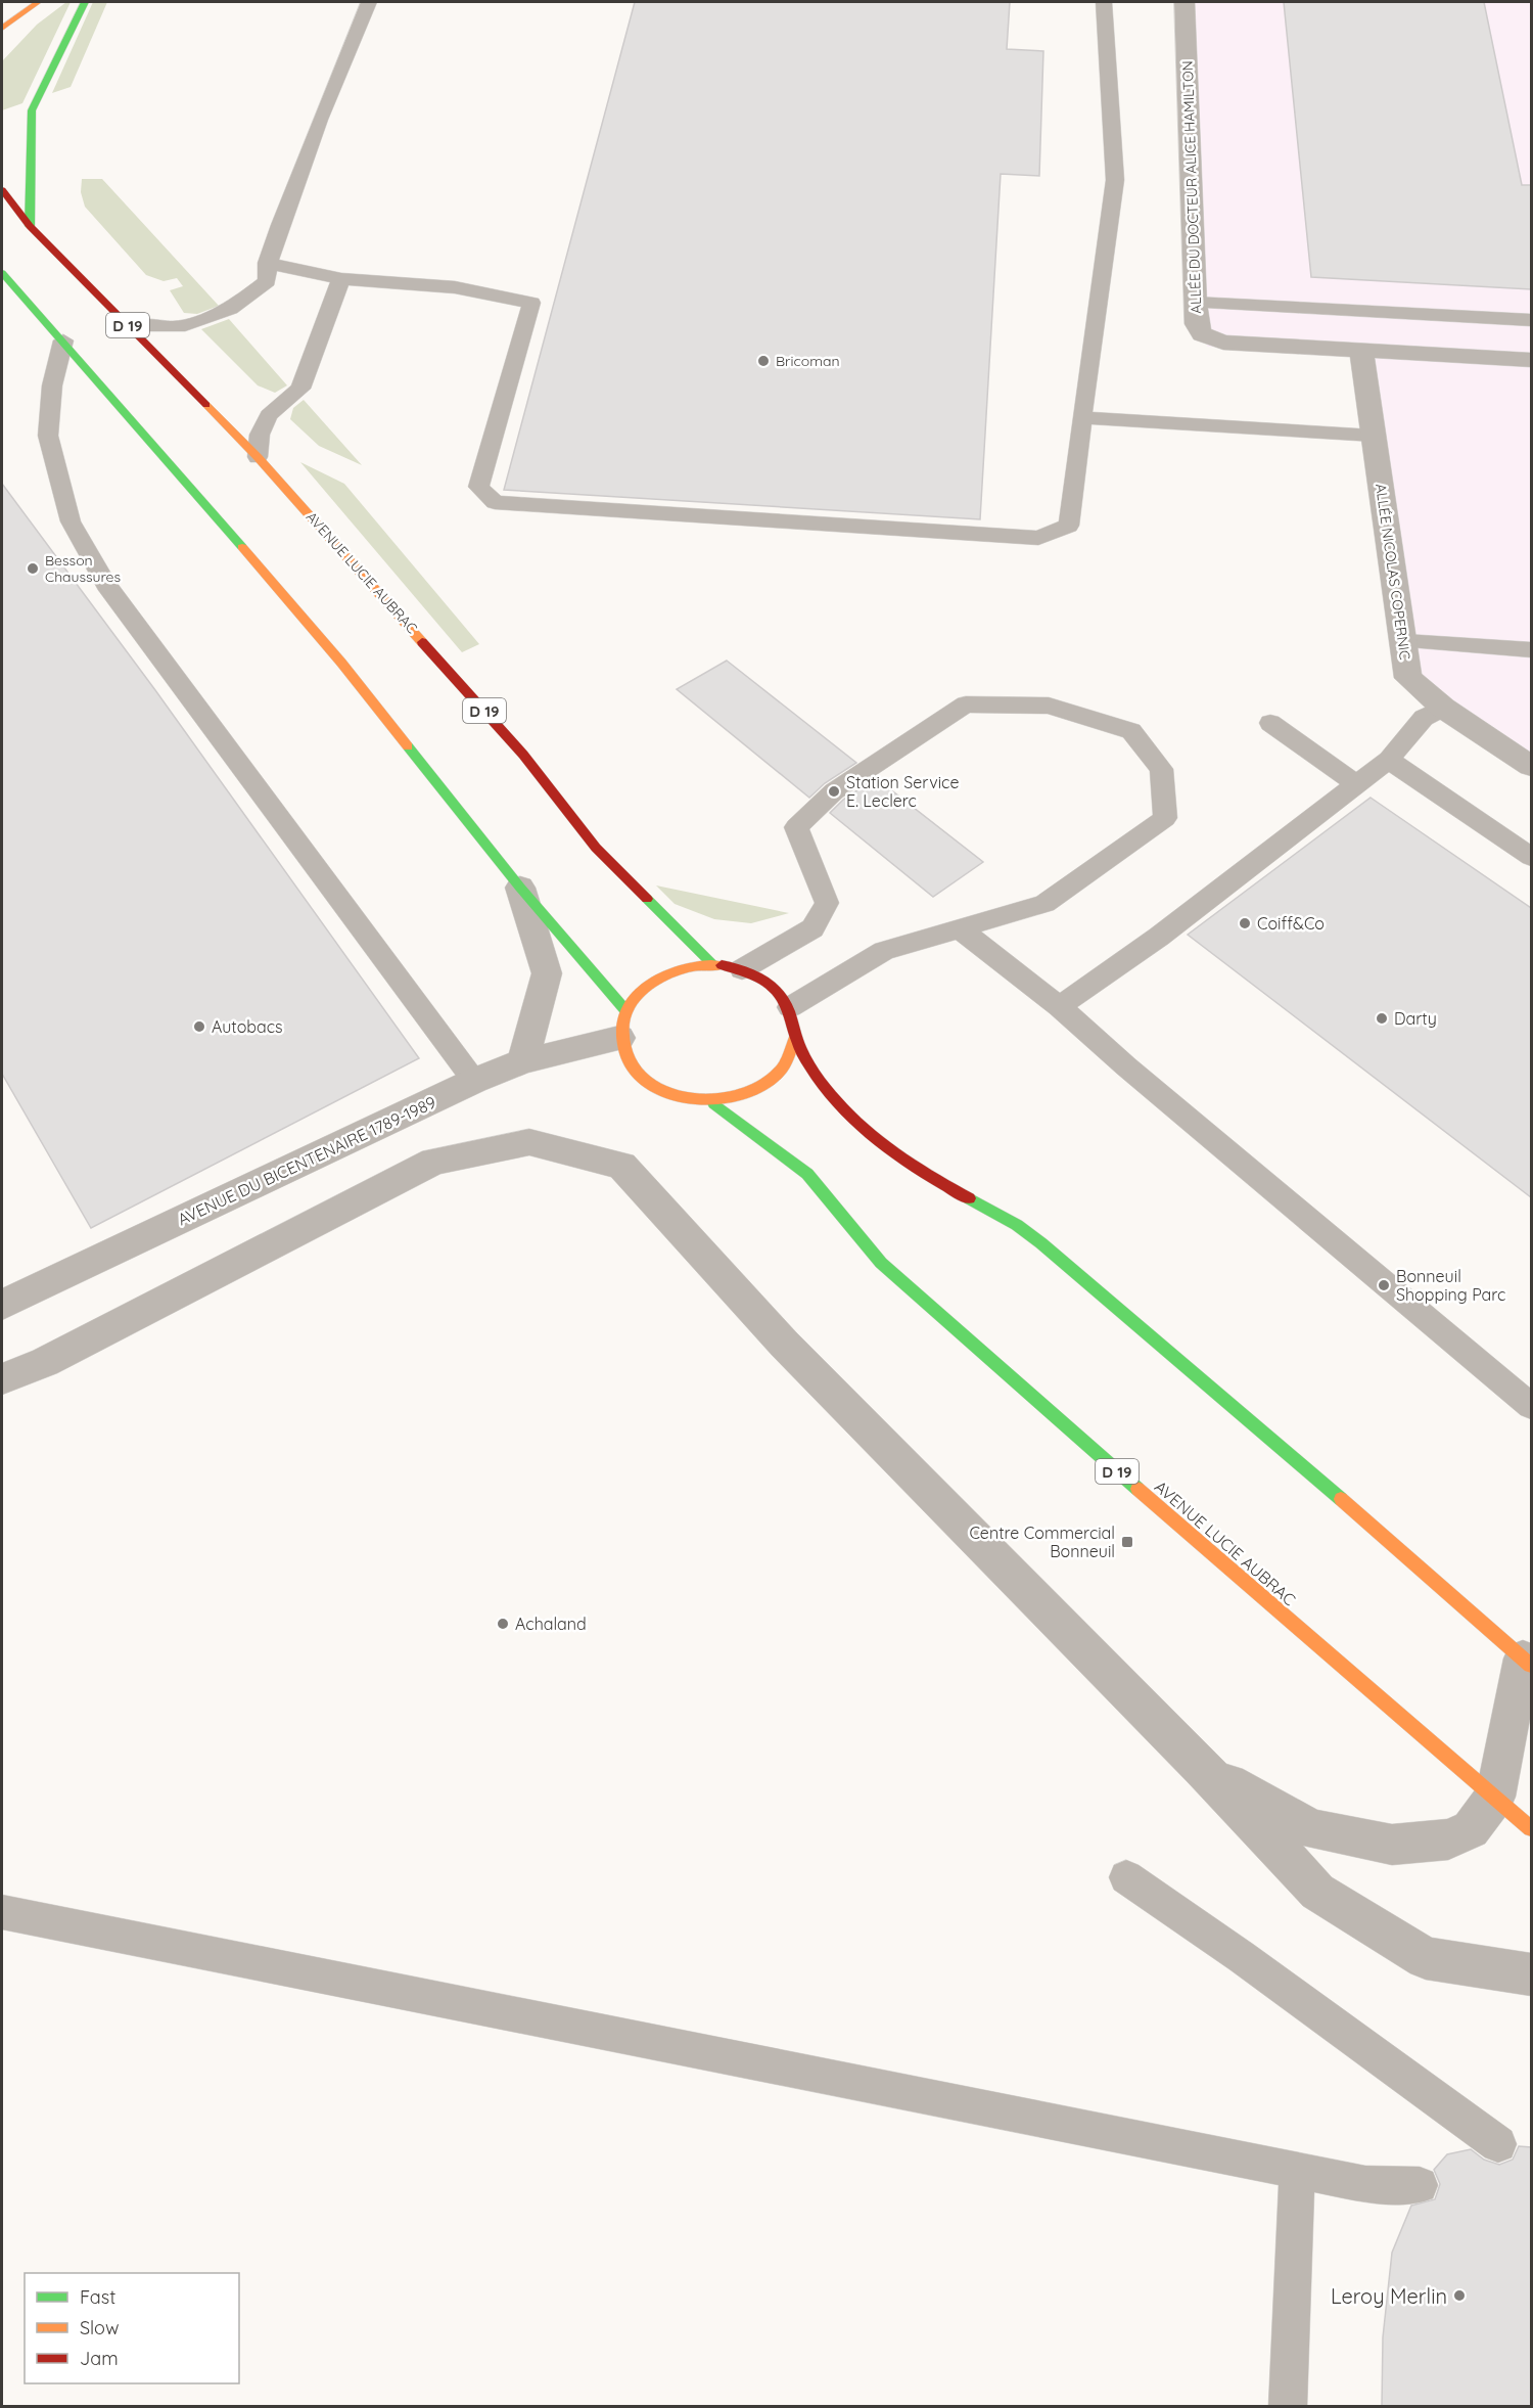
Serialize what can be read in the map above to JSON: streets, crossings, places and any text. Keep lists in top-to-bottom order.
{
  "streets": {
    "main road": ["D 19", "AVENUE LUCIE AUBRAC"],
    "street": ["ALLÉE DU DOCTEUR ALICE HAMILTON", "ALLÉE NICOLAS COPERNIC", "AVENUE DU BICENTENAIRE 1789-1989"]
  },
  "crossings": [
    ["ALLÉE DU DOCTEUR ALICE HAMILTON", "ALLÉE NICOLAS COPERNIC"],
    ["AVENUE LUCIE AUBRAC", "AVENUE DU BICENTENAIRE 1789-1989"]
  ],
  "places": {
    "other": [
      "Bricoman",
      "Besson Chaussures",
      "Station Service E. Leclerc",
      "Coiff&Co",
      "Darty",
      "Autobacs",
      "Bonneuil Shopping Parc",
      "Achaland",
      "Leroy Merlin"
    ],
    "transit": ["Centre Commercial Bonneuil"]
  },
  "legend": ["Fast", "Slow", "Jam"]
}
